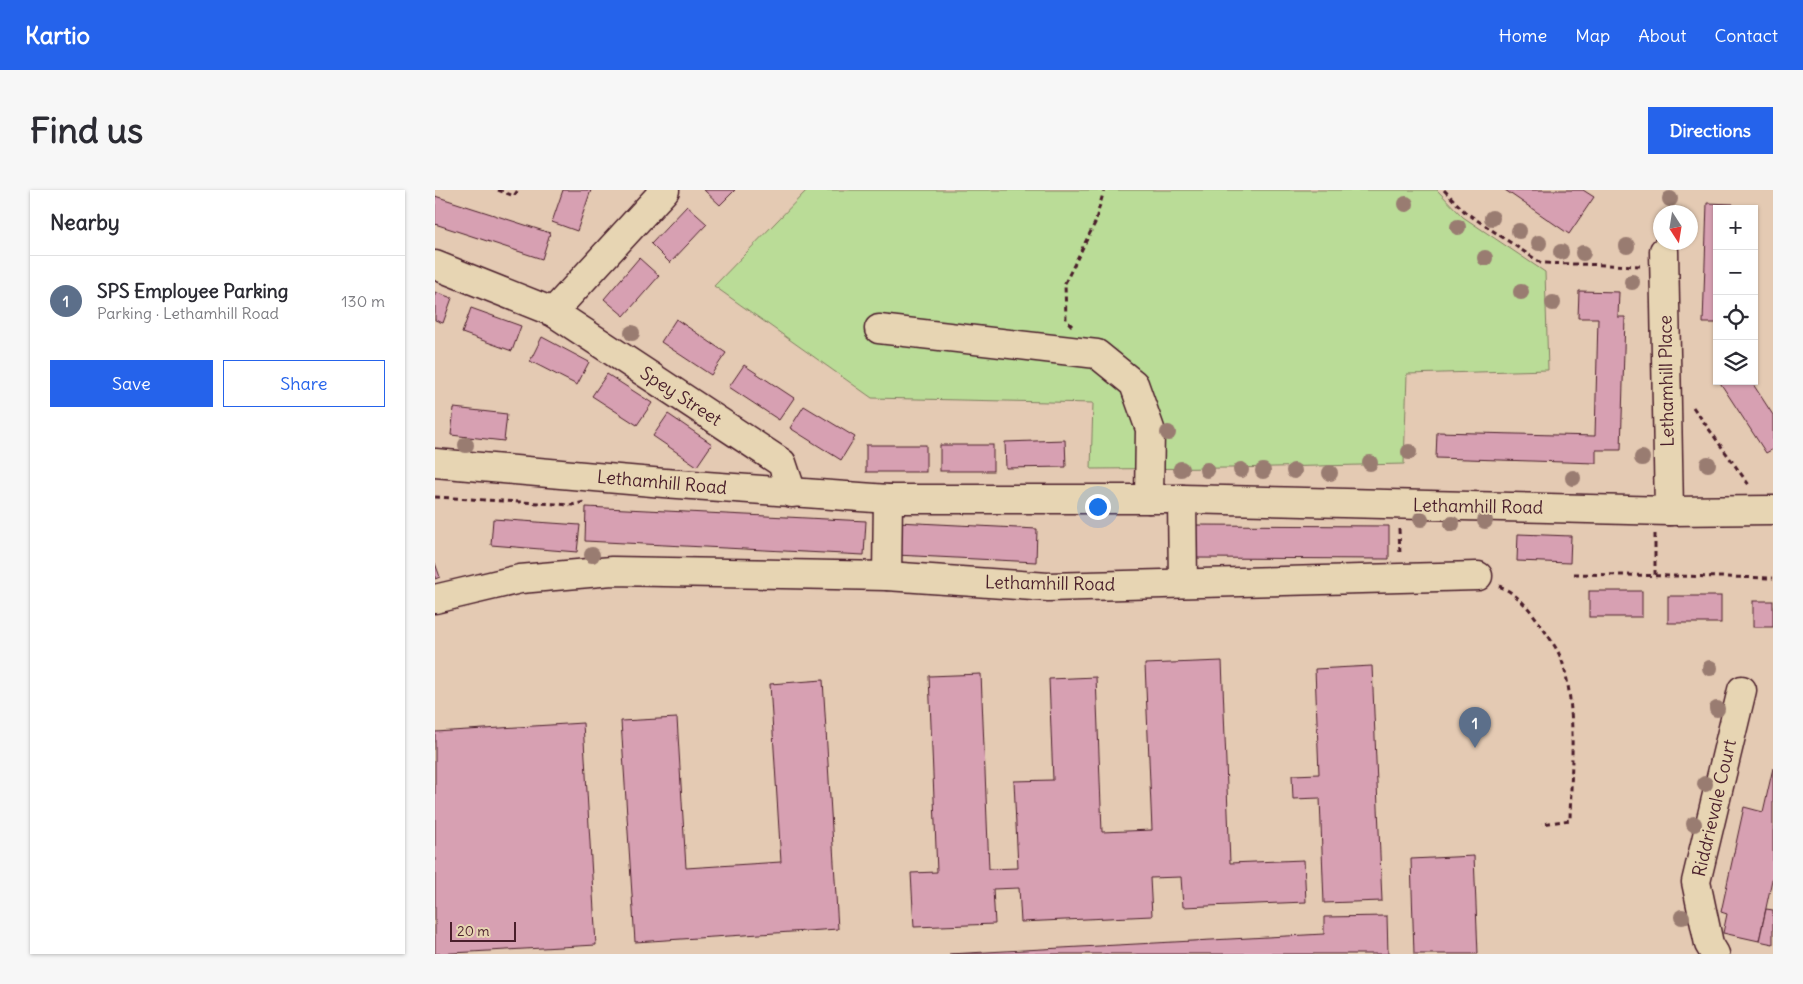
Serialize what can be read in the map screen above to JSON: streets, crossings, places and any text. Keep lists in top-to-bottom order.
{
  "streets": {
    "street": [
      "Lethamhill Place",
      "Spey Street",
      "Lethamhill Road",
      "Riddrievale Court"
    ]
  },
  "crossings": [
    ["Lethamhill Place", "Lethamhill Road"],
    ["Spey Street", "Lethamhill Road"]
  ],
  "scale_bar": "20 m",
  "north": "bottom",
  "page": {
    "header": "Kartio",
    "nav": [
      "Home",
      "Map",
      "About",
      "Contact"
    ],
    "buttons": [
      "Directions",
      ["Save", "Share"]
    ],
    "title": "Find us",
    "heading": "Nearby",
    "map_buttons": ["+", "−"],
    "list": [
      {
        "mark": "1",
        "name": "SPS Employee Parking",
        "note": "Parking · Lethamhill Road",
        "value": "130 m"
      }
    ],
    "pins": "1",
    "scale": "20 m"
  }
}
